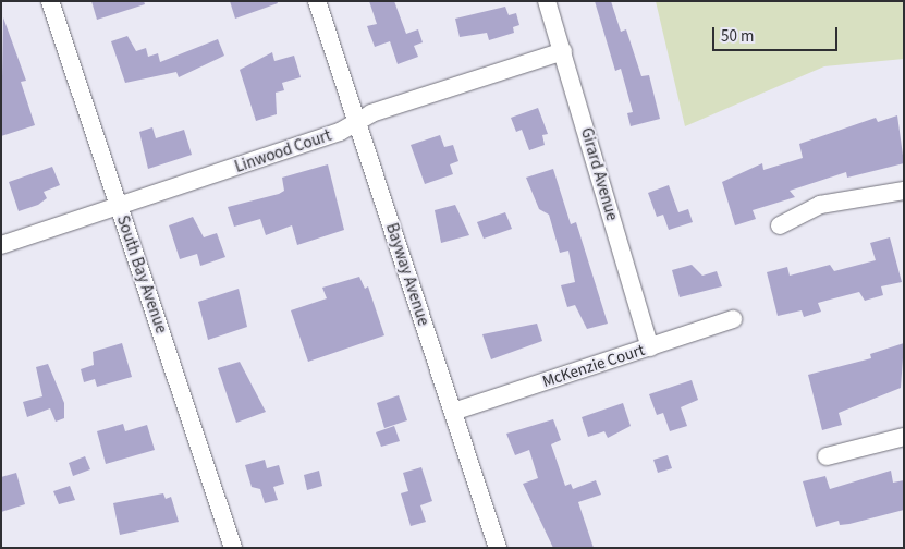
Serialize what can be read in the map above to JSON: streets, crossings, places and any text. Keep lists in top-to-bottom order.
{
  "streets": {
    "street": [
      "Linwood Court",
      "Girard Avenue",
      "South Bay Avenue",
      "Bayway Avenue",
      "McKenzie Court"
    ]
  },
  "crossings": [
    ["Linwood Court", "Girard Avenue"],
    ["Linwood Court", "South Bay Avenue"],
    ["Linwood Court", "Bayway Avenue"],
    ["Girard Avenue", "McKenzie Court"],
    ["Bayway Avenue", "McKenzie Court"]
  ],
  "scale_bar": "50 m"
}
